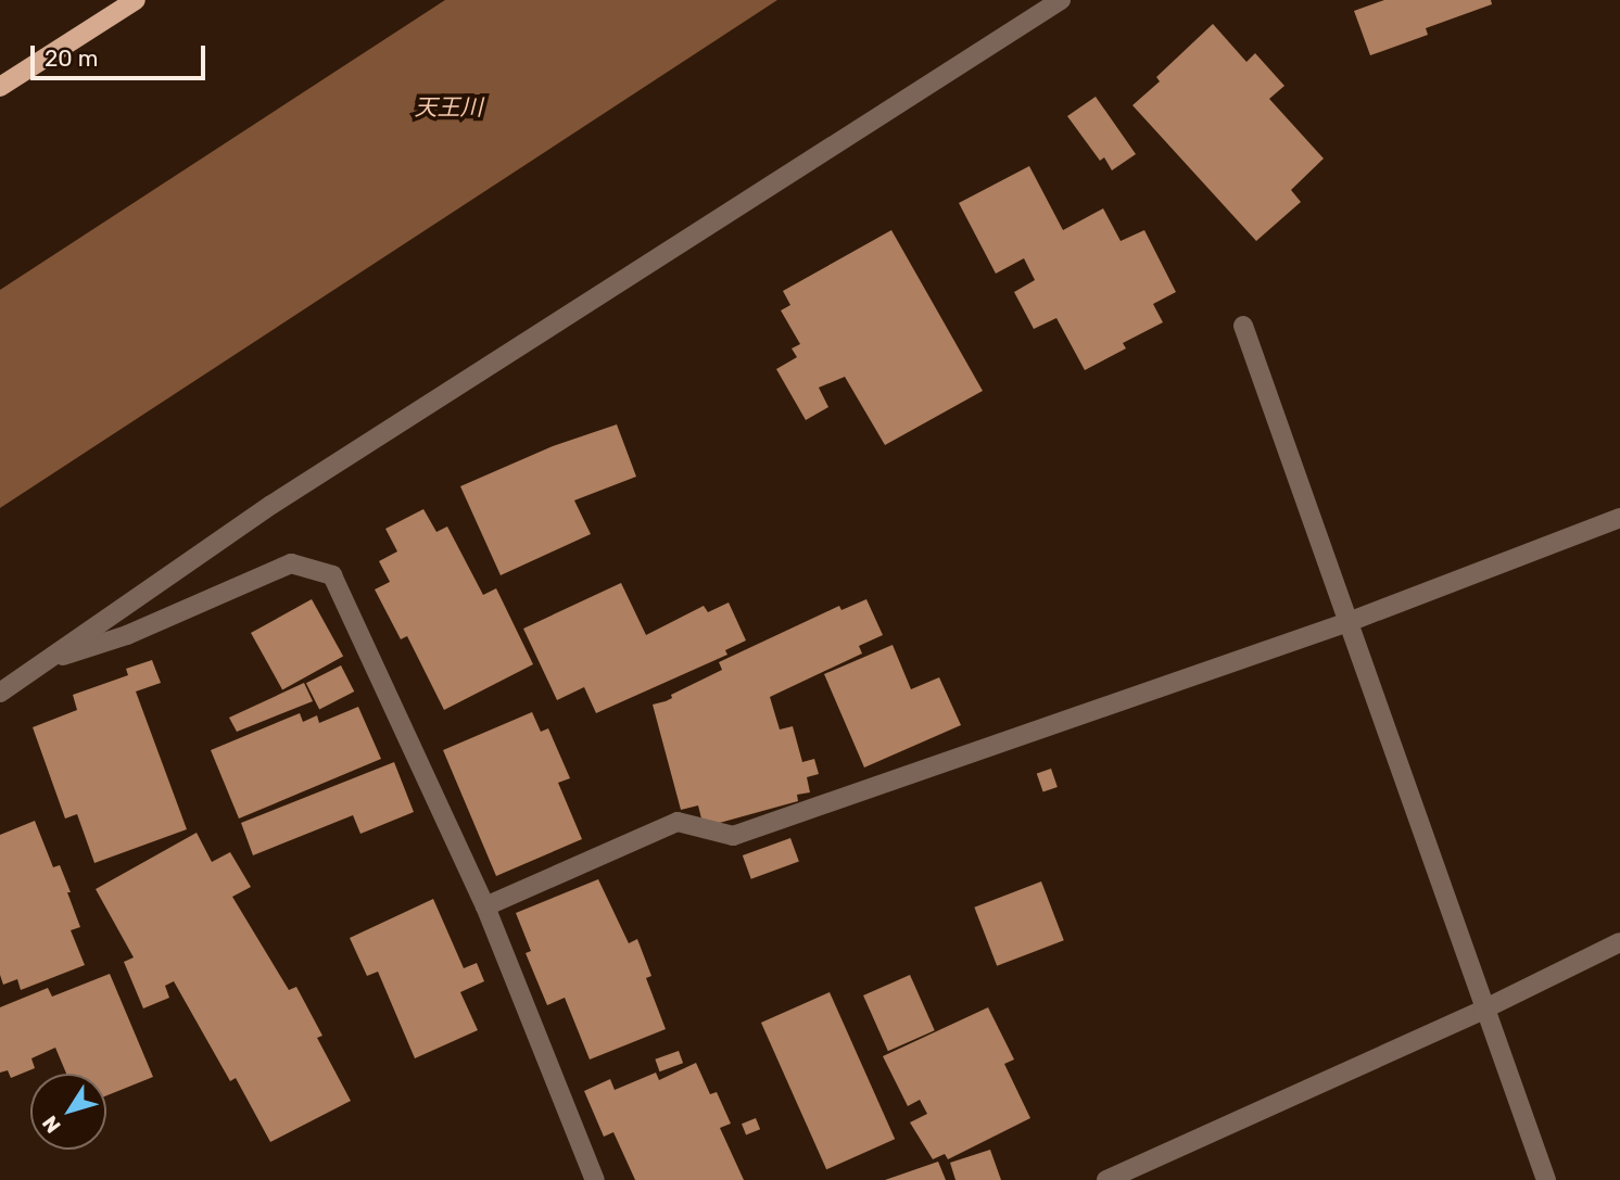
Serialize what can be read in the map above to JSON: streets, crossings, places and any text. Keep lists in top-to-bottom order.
{
  "water": ["天王川"],
  "scale_bar": "20 m",
  "north": "bottom left"
}
